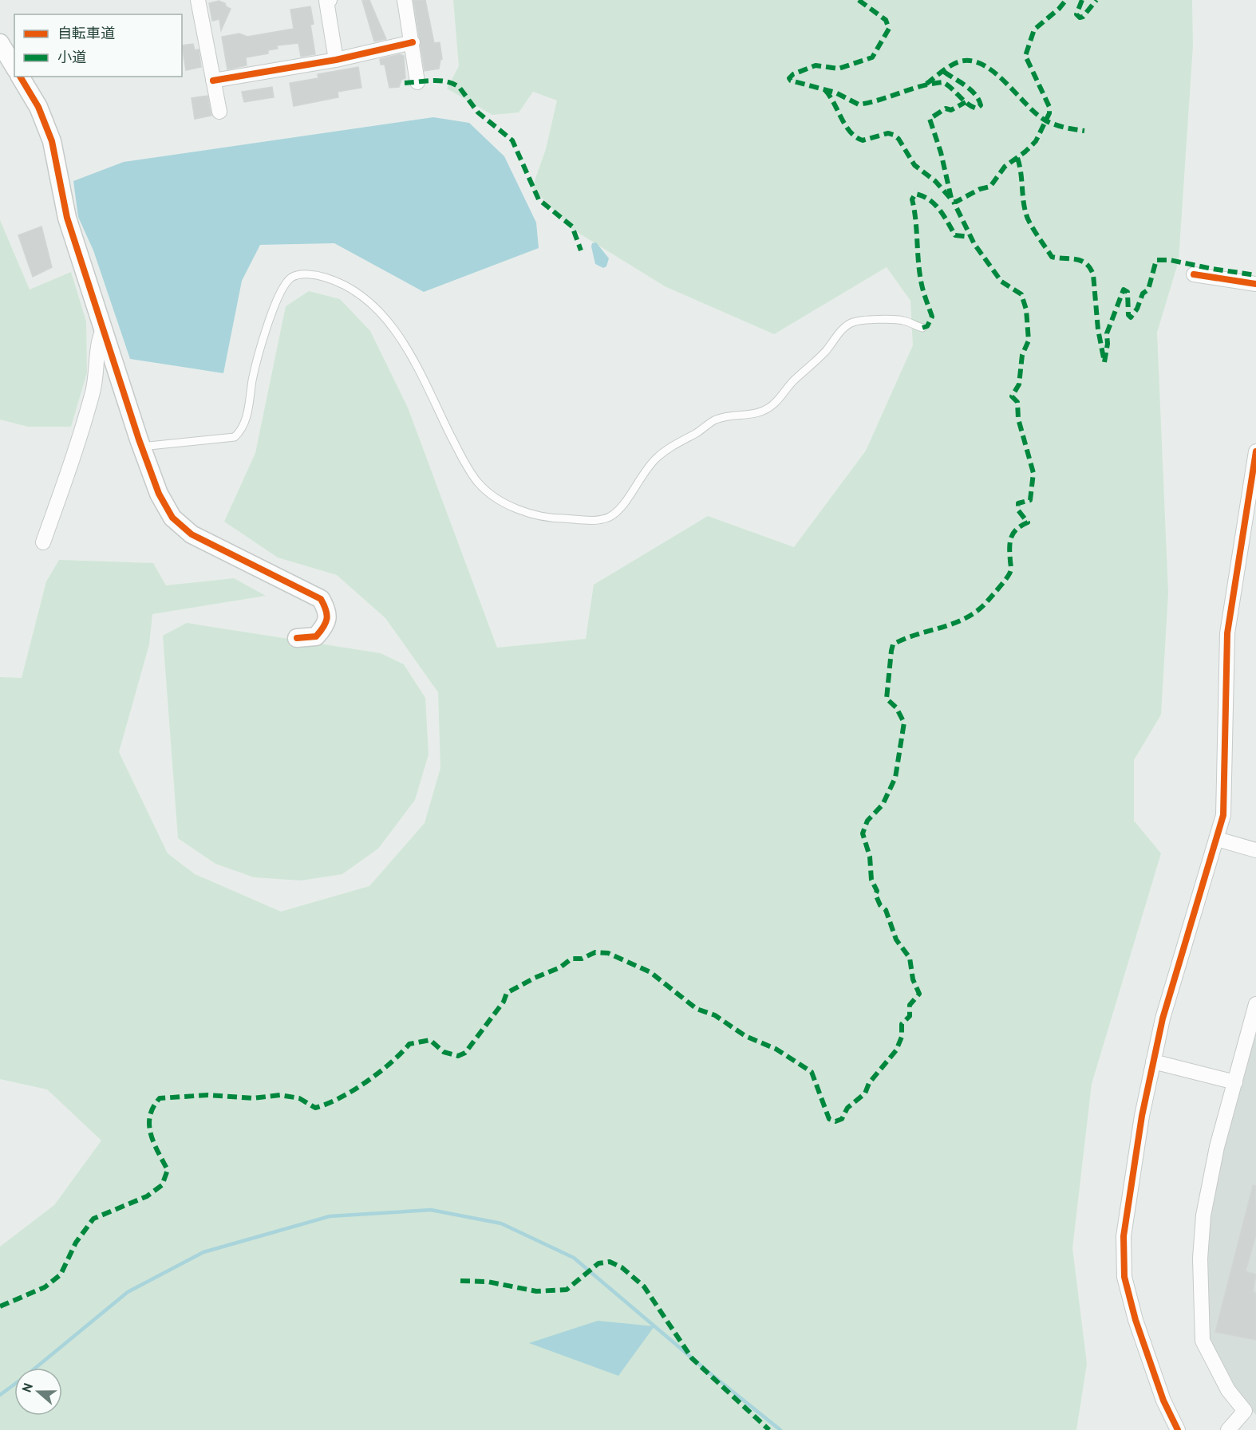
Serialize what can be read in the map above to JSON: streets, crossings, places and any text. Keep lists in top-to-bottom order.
{
  "legend": ["自転車道", "小道"],
  "north": "left"
}
